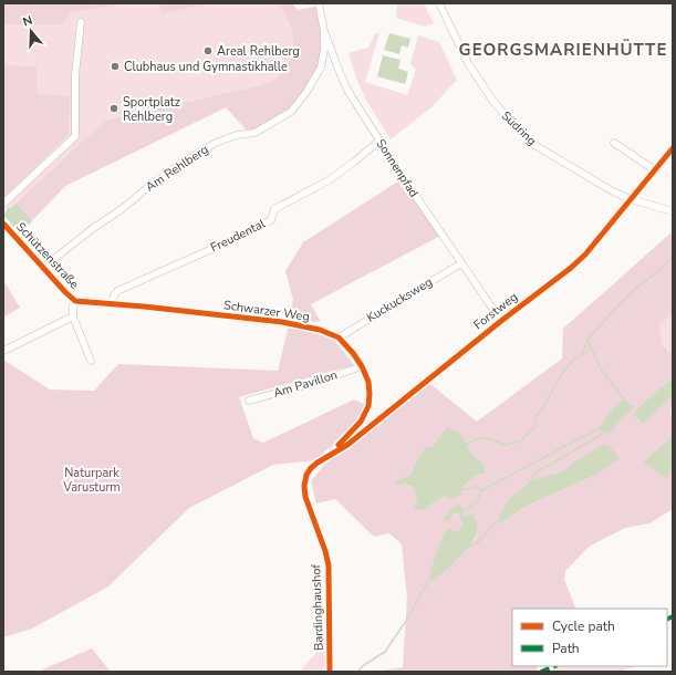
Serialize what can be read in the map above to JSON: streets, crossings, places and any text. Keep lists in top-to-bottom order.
{
  "streets": {
    "street": [
      "Südring",
      "Am Rehlberg",
      "Sonnenpfad",
      "Freudental",
      "Schützenstraße",
      "Kuckucksweg",
      "Schwarzer Weg",
      "Forstweg",
      "Am Pavillon",
      "Bardinghaushof"
    ]
  },
  "crossings": [
    ["Südring", "Forstweg"],
    ["Am Rehlberg", "Sonnenpfad"],
    ["Am Rehlberg", "Schützenstraße"],
    ["Sonnenpfad", "Freudental"],
    ["Sonnenpfad", "Kuckucksweg"],
    ["Sonnenpfad", "Forstweg"],
    ["Freudental", "Schwarzer Weg"],
    ["Schützenstraße", "Schwarzer Weg"],
    ["Kuckucksweg", "Schwarzer Weg"],
    ["Schwarzer Weg", "Forstweg"],
    ["Schwarzer Weg", "Am Pavillon"],
    ["Forstweg", "Bardinghaushof"]
  ],
  "districts": ["GEORGSMARIENHÜTTE"],
  "parks": ["Naturpark Varusturm"],
  "places": ["Areal Rehlberg", "Clubhaus und Gymnastikhalle", "Sportplatz Rehlberg"],
  "legend": ["Cycle path", "Path"],
  "north": "top"
}
